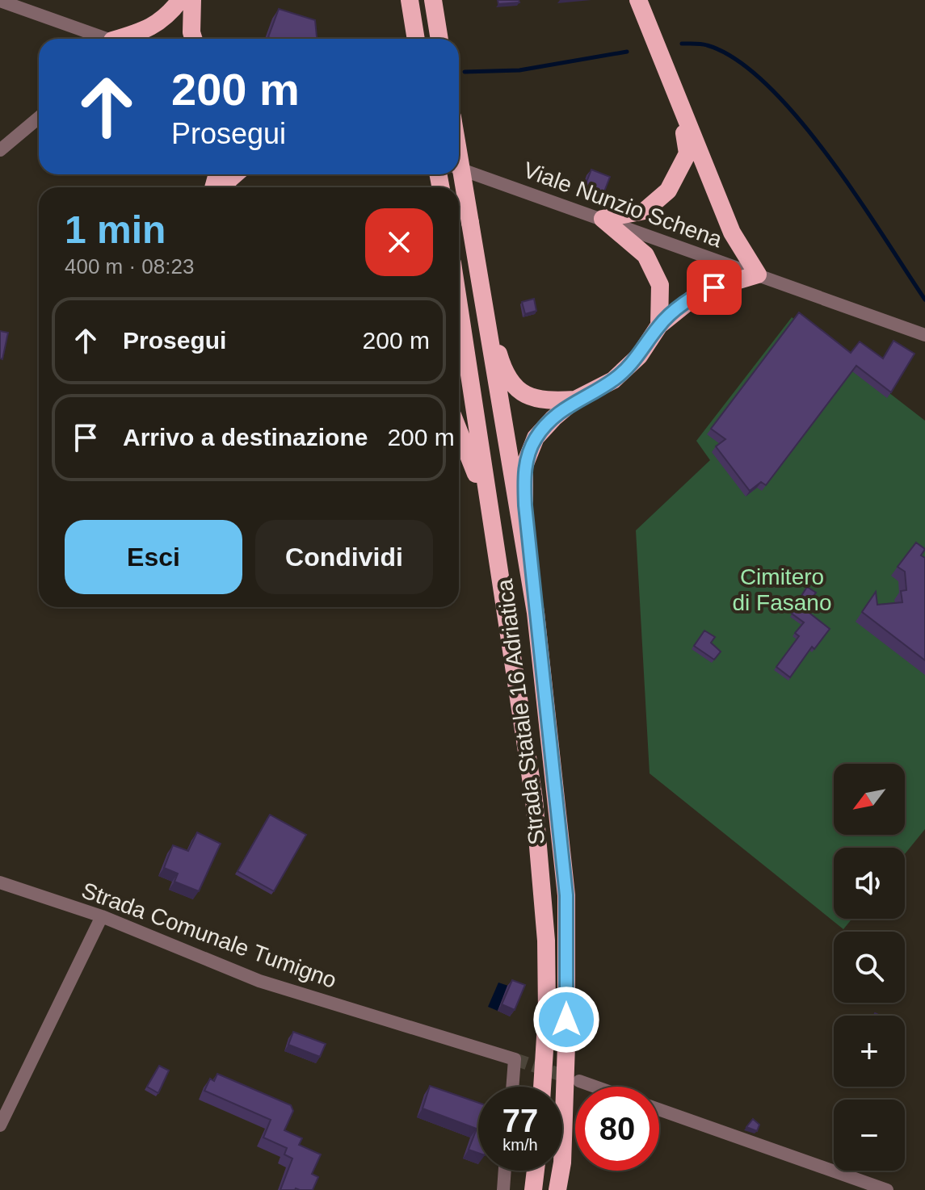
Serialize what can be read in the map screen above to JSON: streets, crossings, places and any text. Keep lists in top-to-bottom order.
{
  "streets": {
    "highway": ["Strada Statale 16 Adriatica"],
    "street": ["Viale Nunzio Schena", "Strada Comunale Tumigno"]
  },
  "parks": ["Cimitero di Fasano"],
  "north": "bottom left",
  "page": {
    "turn": ["200 m", "Prosegui"],
    "heading": ["1 min", "400 m · 08:23"],
    "list": [
      {
        "name": "Prosegui",
        "value": "200 m"
      },
      {
        "name": "Arrivo a destinazione",
        "value": "200 m"
      }
    ],
    "buttons": ["Esci", "Condividi"],
    "map_buttons": ["+", "−"],
    "speed": "77 km/h",
    "limit": "80"
  }
}
